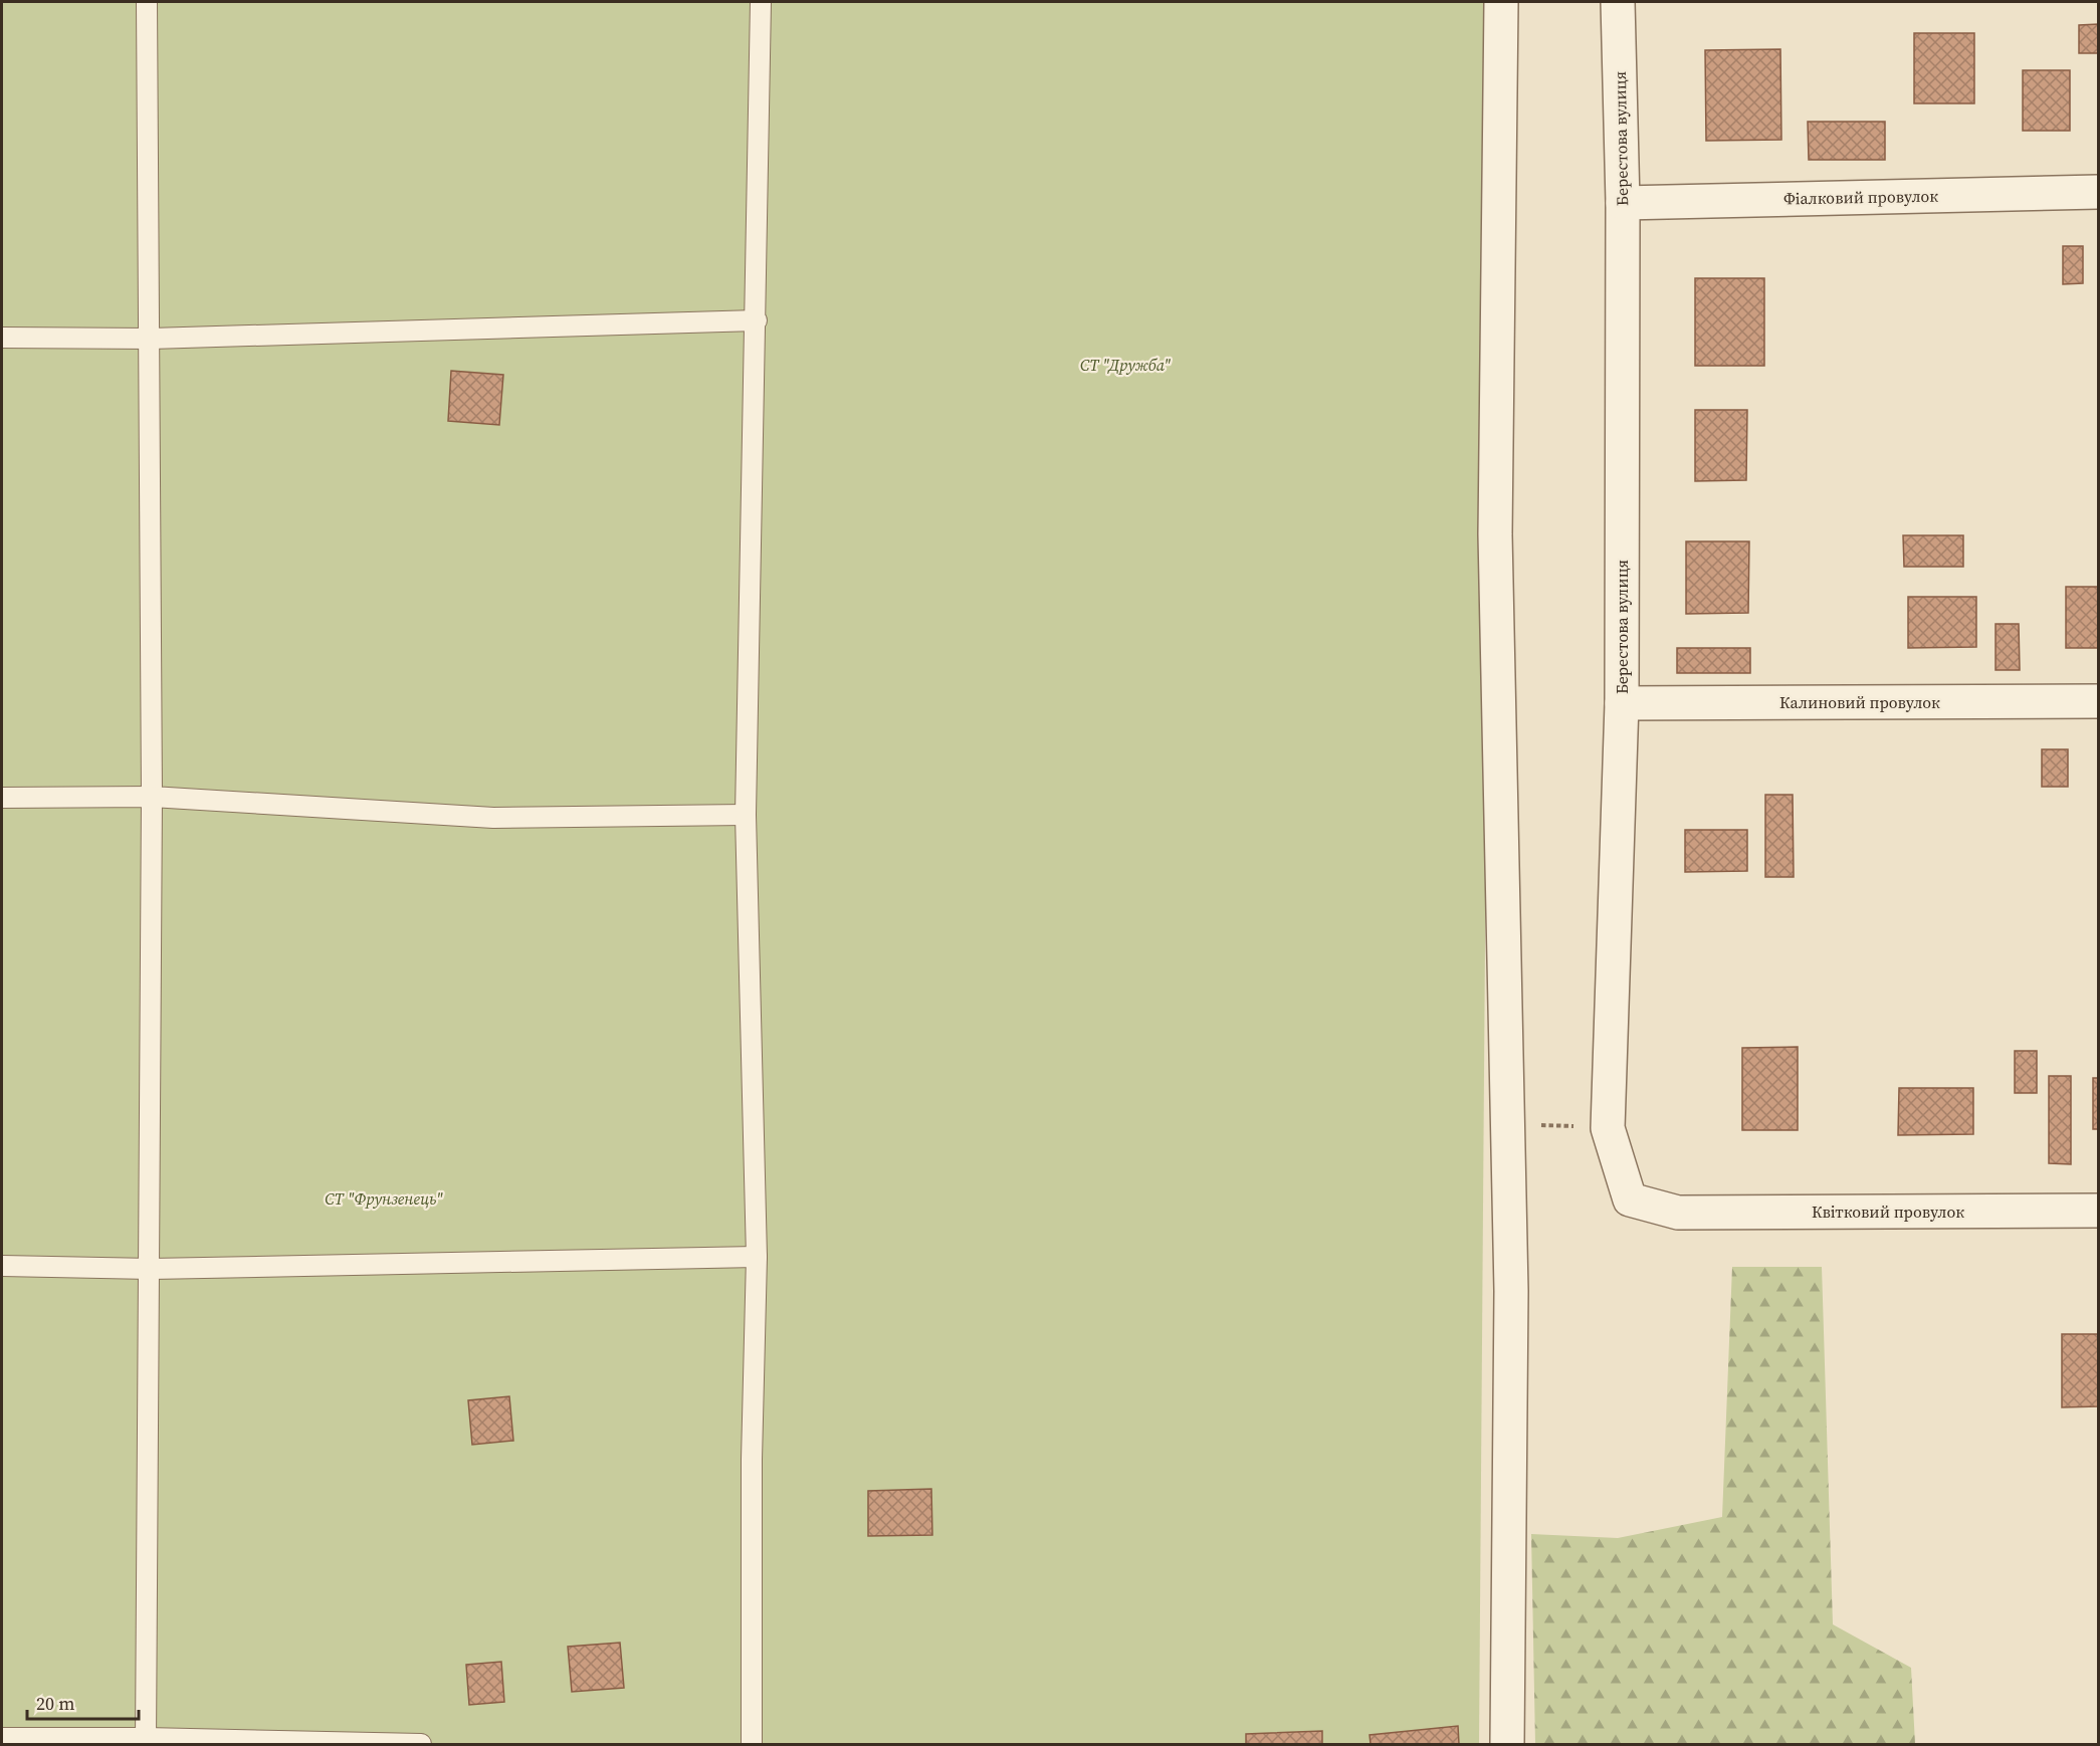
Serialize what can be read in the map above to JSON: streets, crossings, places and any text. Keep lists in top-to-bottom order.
{
  "streets": {
    "street": [
      "Берестова вулиця",
      "Фіалковий провулок",
      "Калиновий провулок",
      "Квітковий провулок"
    ]
  },
  "crossings": [
    ["Берестова вулиця", "Фіалковий провулок"],
    ["Берестова вулиця", "Калиновий провулок"],
    ["Берестова вулиця", "Квітковий провулок"]
  ],
  "parks": ["СТ \"Дружба\"", "СТ \"Фрунзенець\""],
  "scale_bar": "20 m"
}
